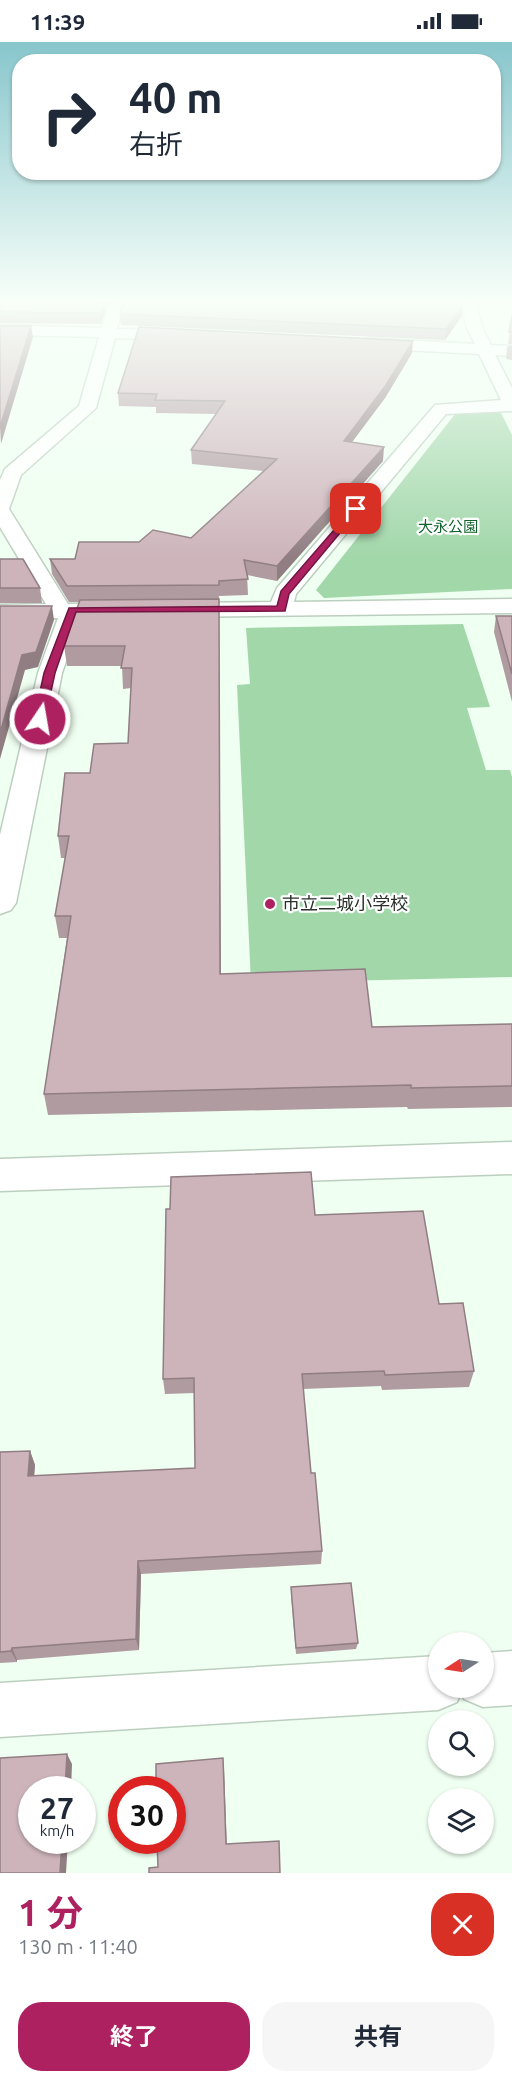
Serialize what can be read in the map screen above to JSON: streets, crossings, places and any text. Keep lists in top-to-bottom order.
{
  "parks": ["大永公園"],
  "places": ["市立二城小学校"],
  "north": "left",
  "page": {
    "status": "11:39",
    "turn": ["40 m", "右折"],
    "speed": "27 km/h",
    "limit": "30",
    "heading": ["1 分", "130 m · 11:40"],
    "buttons": ["終了", "共有"]
  }
}
